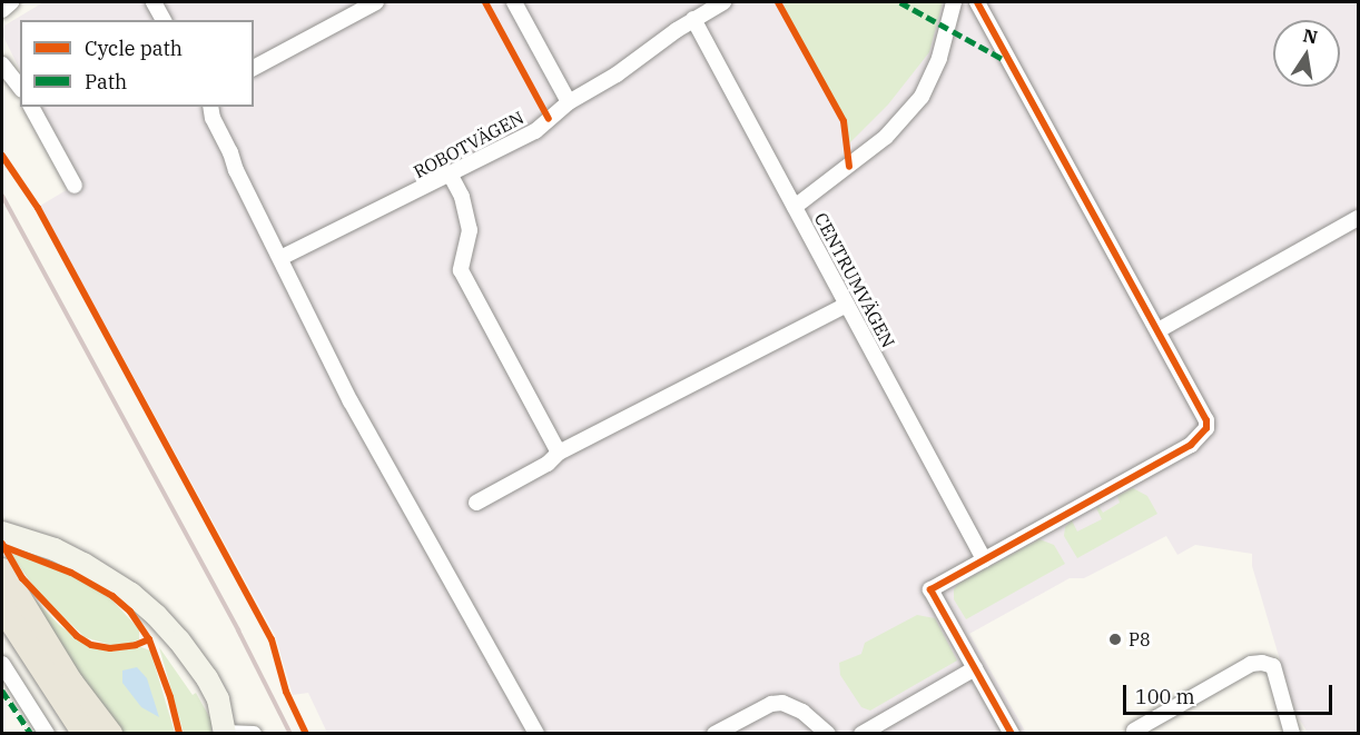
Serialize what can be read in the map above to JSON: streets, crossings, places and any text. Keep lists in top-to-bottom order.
{
  "streets": {
    "street": ["ROBOTVÄGEN", "CENTRUMVÄGEN"]
  },
  "crossings": [
    ["ROBOTVÄGEN", "CENTRUMVÄGEN"]
  ],
  "places": ["P8"],
  "legend": ["Cycle path", "Path"],
  "scale_bar": "100 m",
  "north": "top"
}
